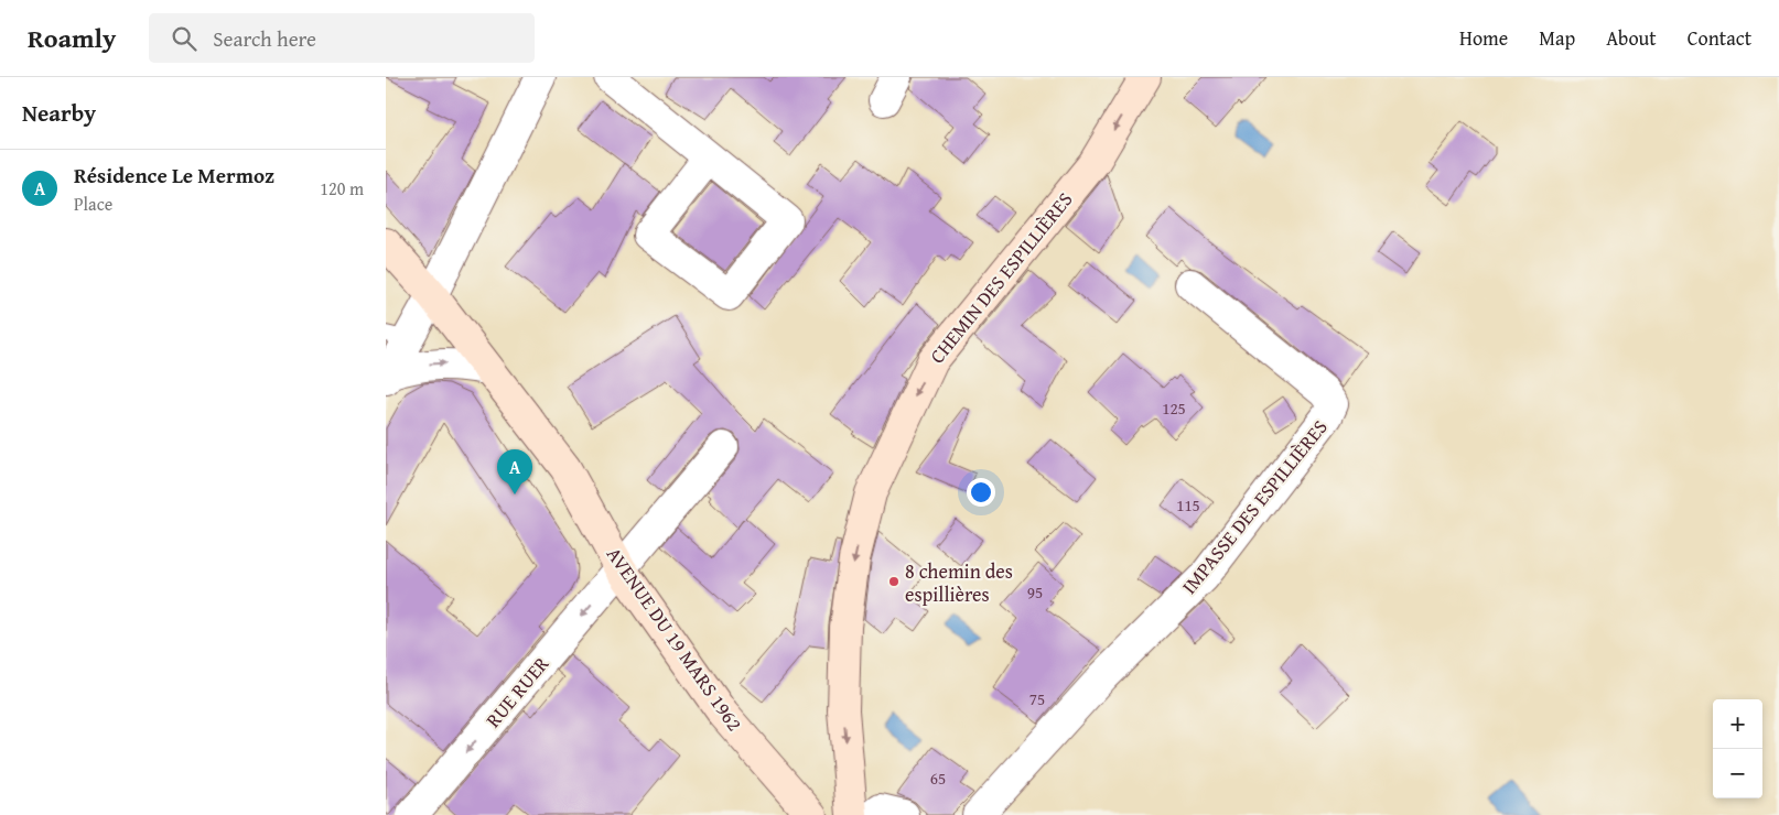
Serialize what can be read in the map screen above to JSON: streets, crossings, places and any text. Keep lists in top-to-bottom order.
{
  "streets": {
    "street": [
      "CHEMIN DES ESPILLIÈRES",
      "IMPASSE DES ESPILLIÈRES",
      "AVENUE DU 19 MARS 1962",
      "RUE RUER"
    ]
  },
  "crossings": [
    ["AVENUE DU 19 MARS 1962", "RUE RUER"]
  ],
  "one_way": ["CHEMIN DES ESPILLIÈRES", "RUE RUER"],
  "places": ["8 chemin des espillières"],
  "house_numbers": [
    "125",
    "115",
    "95",
    "75",
    "65"
  ],
  "page": {
    "header": "Roamly",
    "search": "Search here",
    "nav": [
      "Home",
      "Map",
      "About",
      "Contact"
    ],
    "heading": "Nearby",
    "list": [
      {
        "mark": "A",
        "name": "Résidence Le Mermoz",
        "note": "Place",
        "value": "120 m"
      }
    ],
    "pins": "A",
    "map_buttons": ["+", "−"]
  }
}
